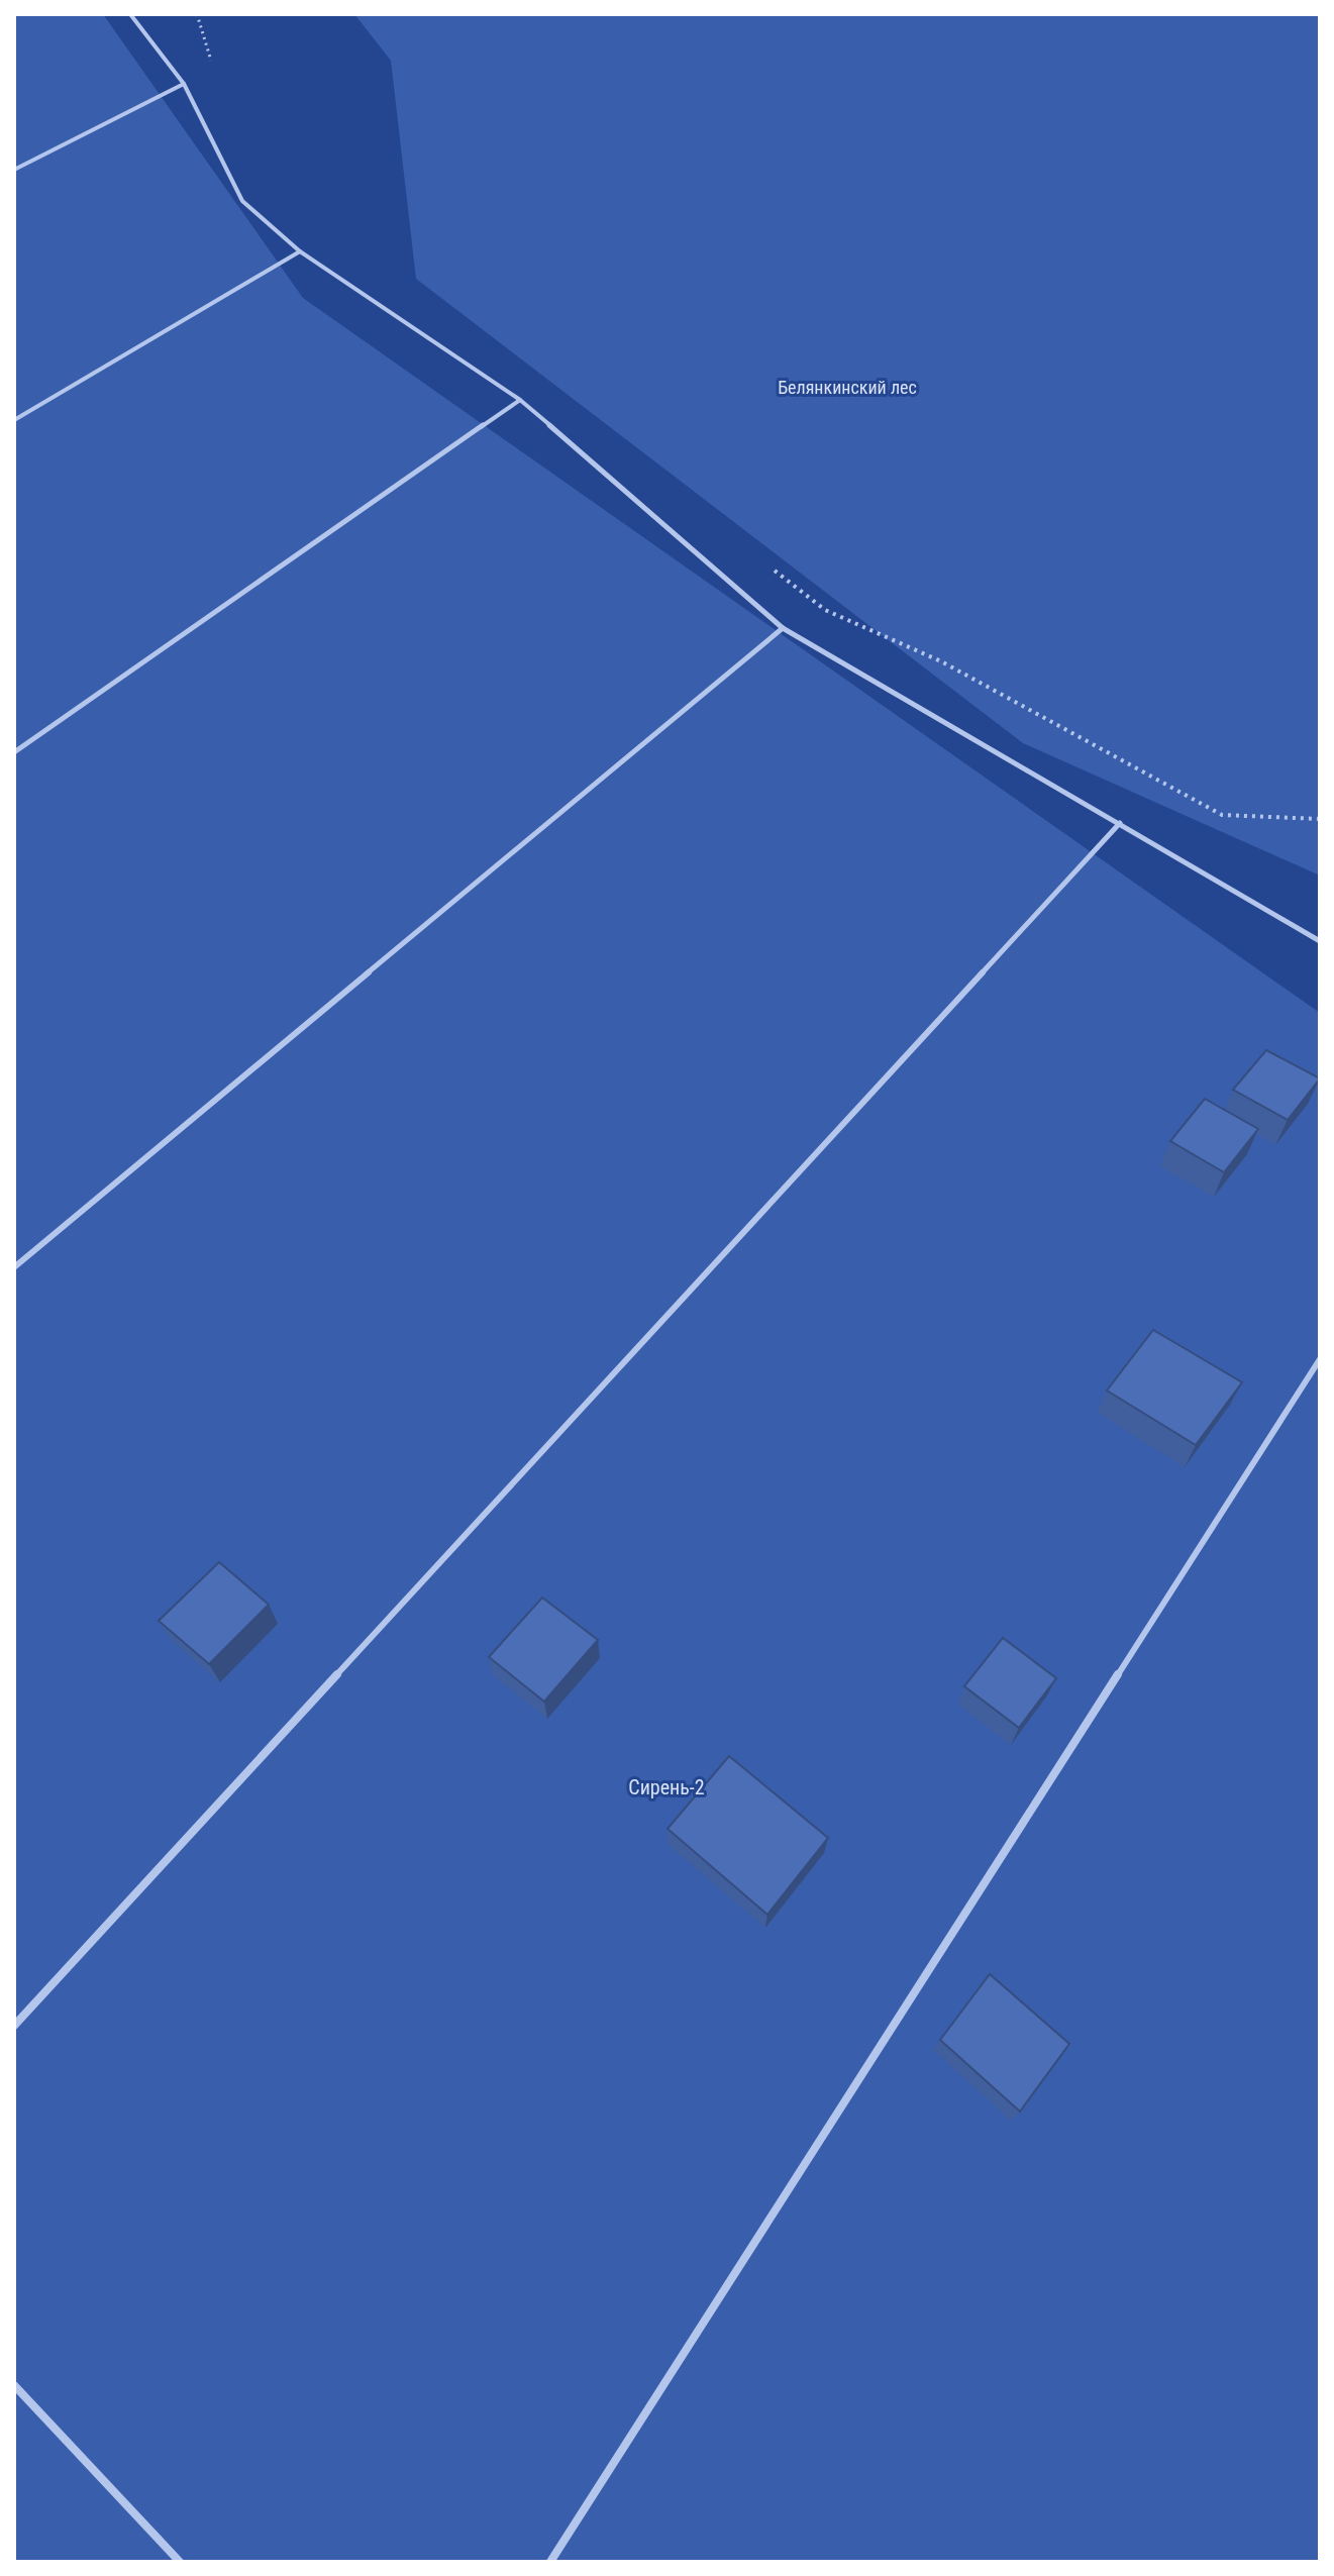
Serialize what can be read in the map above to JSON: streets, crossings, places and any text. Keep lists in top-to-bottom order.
{
  "parks": ["Белянкинский лес", "Сирень-2"]
}
